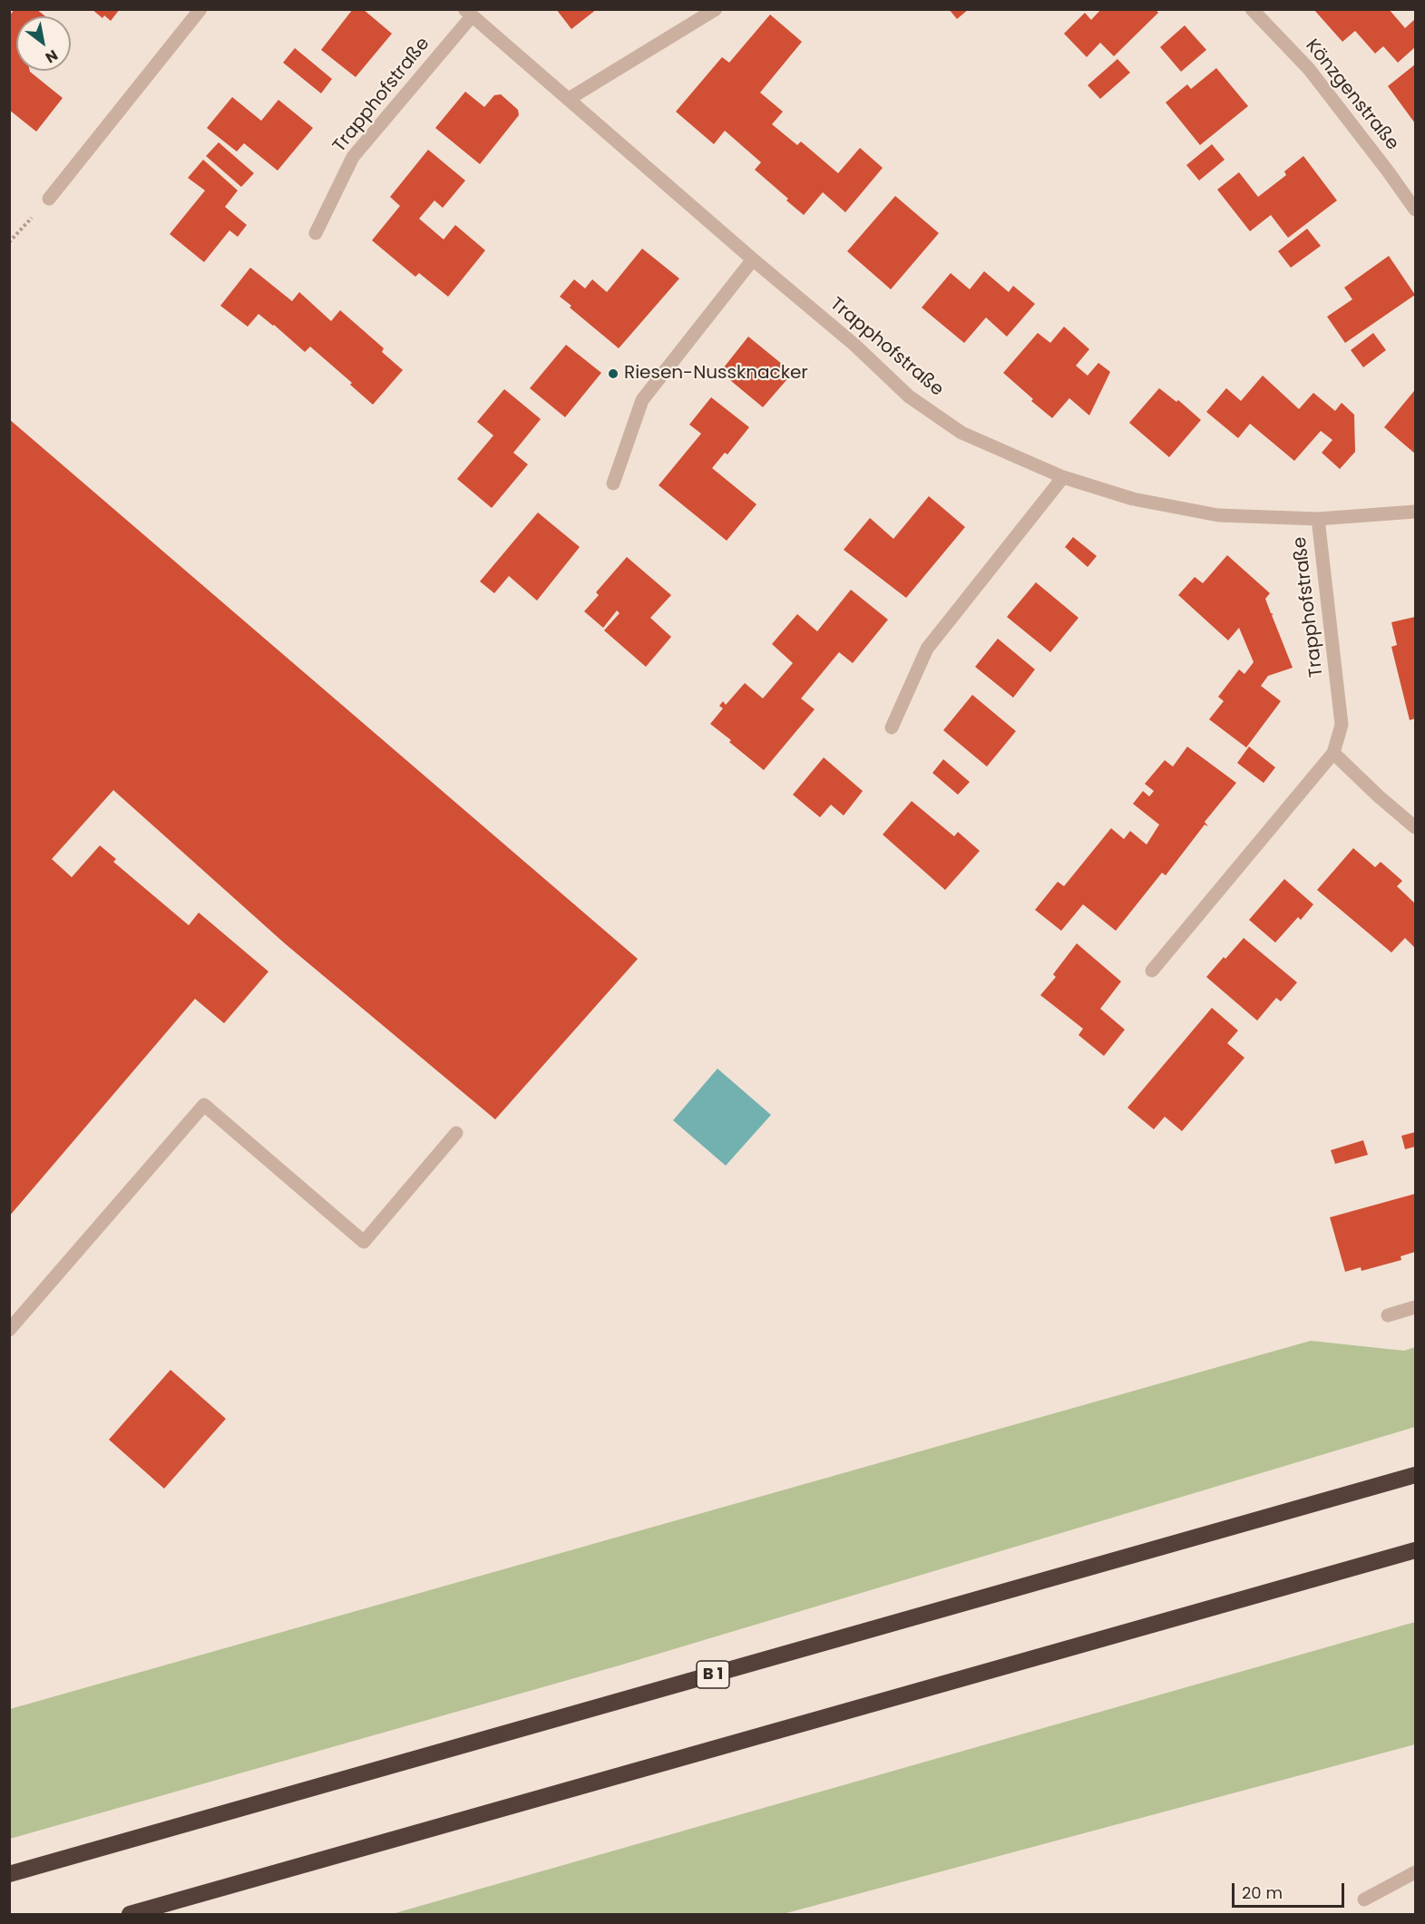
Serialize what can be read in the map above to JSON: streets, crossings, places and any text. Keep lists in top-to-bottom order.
{
  "streets": {
    "highway": ["B 1"],
    "street": ["Trapphofstraße", "Könzgenstraße"]
  },
  "places": ["Riesen-Nussknacker"],
  "scale_bar": "20 m",
  "north": "bottom right"
}
